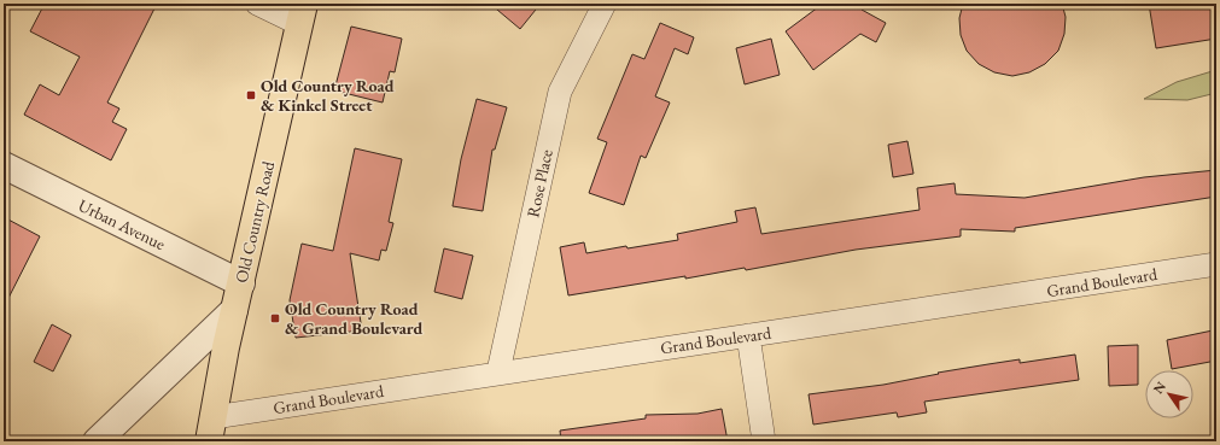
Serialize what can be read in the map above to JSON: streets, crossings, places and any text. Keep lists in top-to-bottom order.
{
  "streets": {
    "main road": ["Old Country Road"],
    "street": ["Rose Place", "Urban Avenue", "Grand Boulevard"]
  },
  "crossings": [
    ["Rose Place", "Grand Boulevard"],
    ["Old Country Road", "Urban Avenue"],
    ["Old Country Road", "Grand Boulevard"]
  ],
  "places": {
    "transit": ["Old Country Road & Kinkel Street", "Old Country Road & Grand Boulevard"]
  },
  "north": "top left"
}
